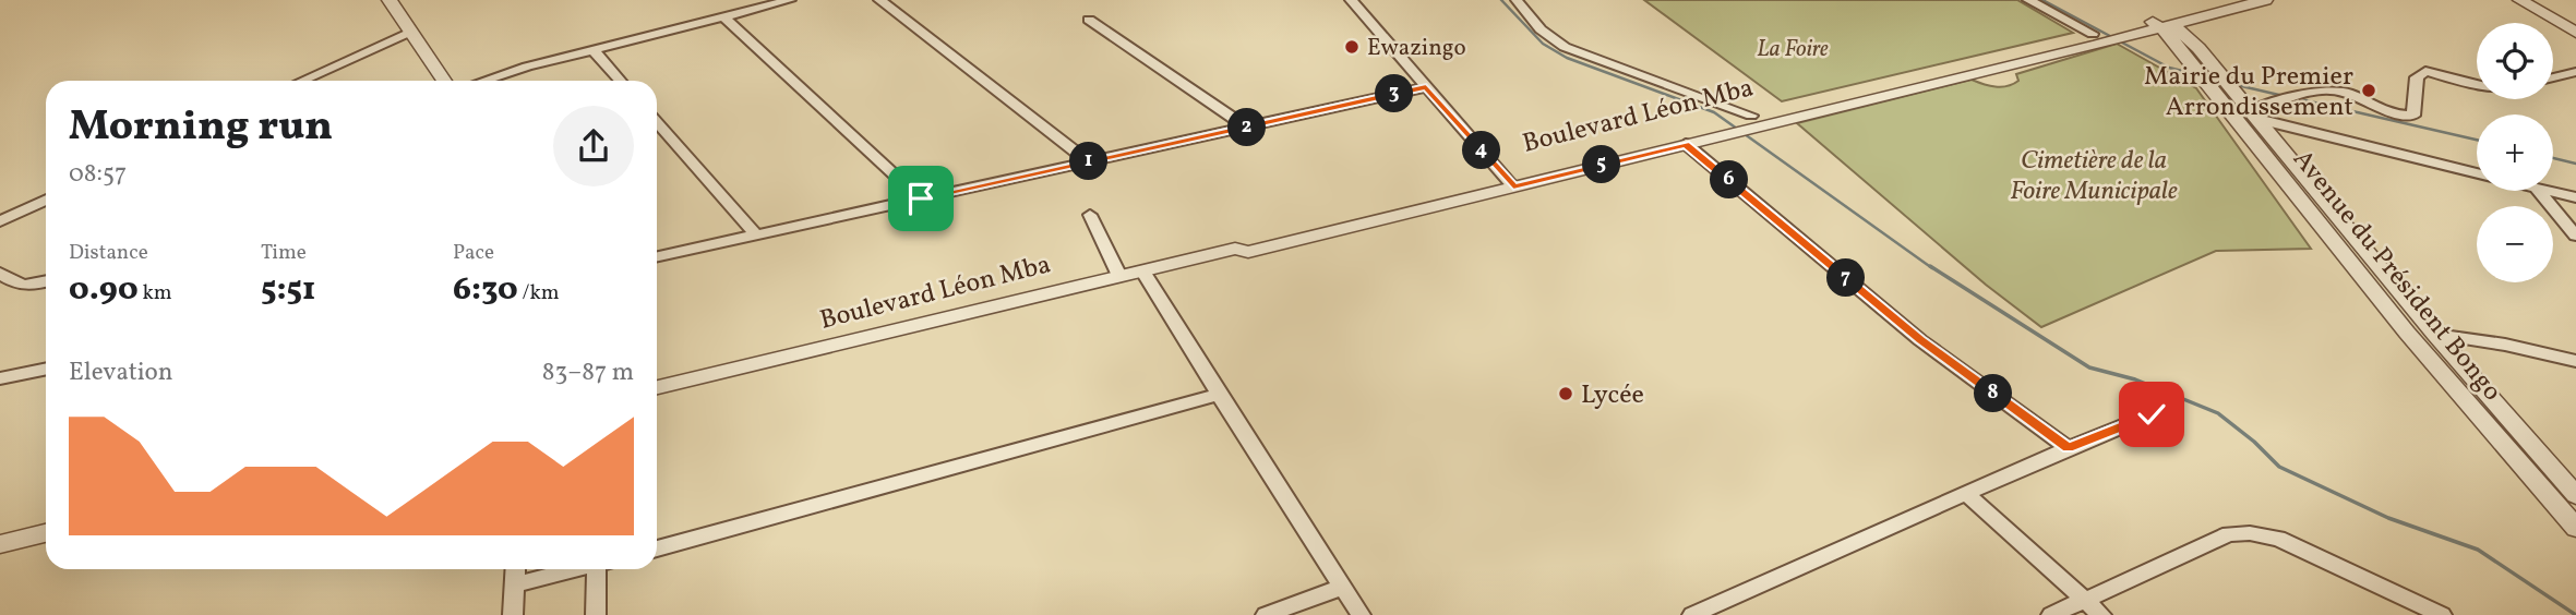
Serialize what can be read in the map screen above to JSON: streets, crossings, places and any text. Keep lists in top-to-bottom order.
{
  "streets": {
    "street": ["Boulevard Léon Mba", "Avenue du Président Bongo"]
  },
  "crossings": [
    ["Boulevard Léon Mba", "Avenue du Président Bongo"]
  ],
  "parks": ["La Foire", "Cimetière de la Foire Municipale"],
  "places": ["Ewazingo", "Mairie du Premier Arrondissement", "Lycée"],
  "page": {
    "map_buttons": ["+", "−"],
    "pins": [
      "3",
      "2",
      "4",
      "1",
      "5",
      "6",
      "7",
      "8"
    ],
    "heading": ["Morning run", "08:57"],
    "stats": [
      ["Distance", "0.90 km"],
      ["Time", "5:51"],
      ["Pace", "6:30 /km"]
    ],
    "chart": ["Elevation", "83–87 m"]
  }
}
